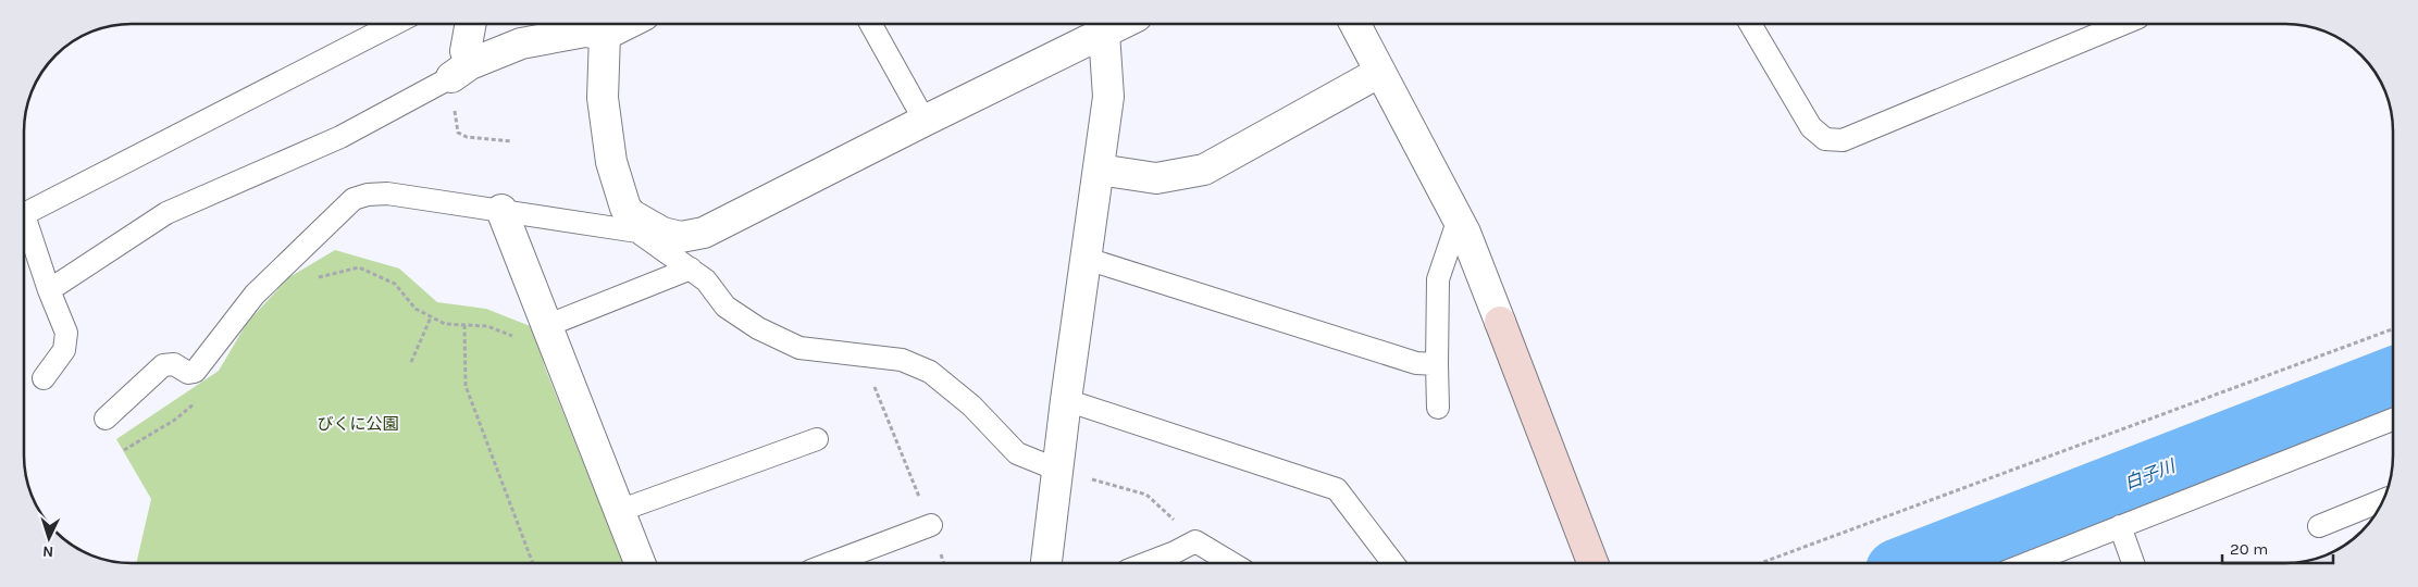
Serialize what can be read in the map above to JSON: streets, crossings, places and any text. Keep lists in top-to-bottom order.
{
  "water": ["白子川"],
  "parks": ["びくに公園"],
  "scale_bar": "20 m",
  "north": "bottom"
}
